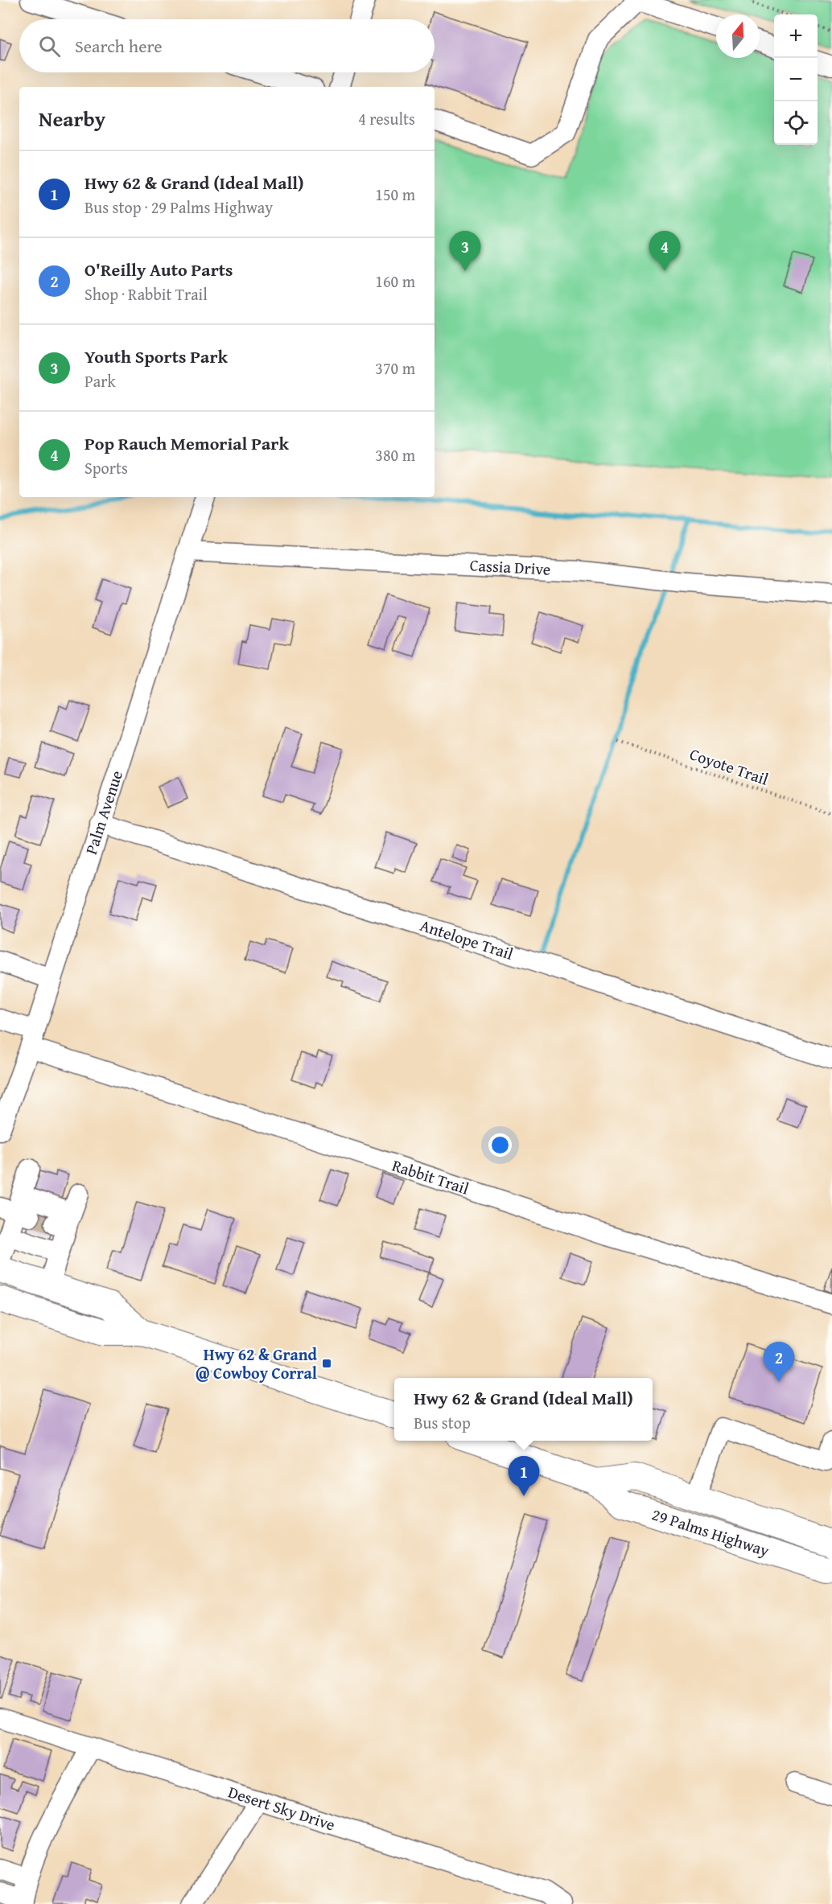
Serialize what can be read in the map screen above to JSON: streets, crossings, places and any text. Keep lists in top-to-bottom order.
{
  "streets": {
    "main road": ["29 Palms Highway"],
    "street": [
      "Cassia Drive",
      "Palm Avenue",
      "Antelope Trail",
      "Rabbit Trail",
      "Desert Sky Drive"
    ],
    "path": ["Coyote Trail"]
  },
  "crossings": [
    ["Cassia Drive", "Palm Avenue"],
    ["Palm Avenue", "Antelope Trail"],
    ["Palm Avenue", "Rabbit Trail"]
  ],
  "places": {
    "transit": ["Hwy 62 & Grand @ Cowboy Corral"]
  },
  "north": "top",
  "page": {
    "map_buttons": ["+", "−"],
    "search": "Search here",
    "heading": ["Nearby", "4 results"],
    "list": [
      {
        "mark": "1",
        "name": "Hwy 62 & Grand (Ideal Mall)",
        "note": "Bus stop · 29 Palms Highway",
        "value": "150 m"
      },
      {
        "mark": "2",
        "name": "O'Reilly Auto Parts",
        "note": "Shop · Rabbit Trail",
        "value": "160 m"
      },
      {
        "mark": "3",
        "name": "Youth Sports Park",
        "note": "Park",
        "value": "370 m"
      },
      {
        "mark": "4",
        "name": "Pop Rauch Memorial Park",
        "note": "Sports",
        "value": "380 m"
      }
    ],
    "pins": [
      "3",
      "4",
      "2",
      "1"
    ],
    "popup": ["Hwy 62 & Grand (Ideal Mall)", "Bus stop"]
  }
}
